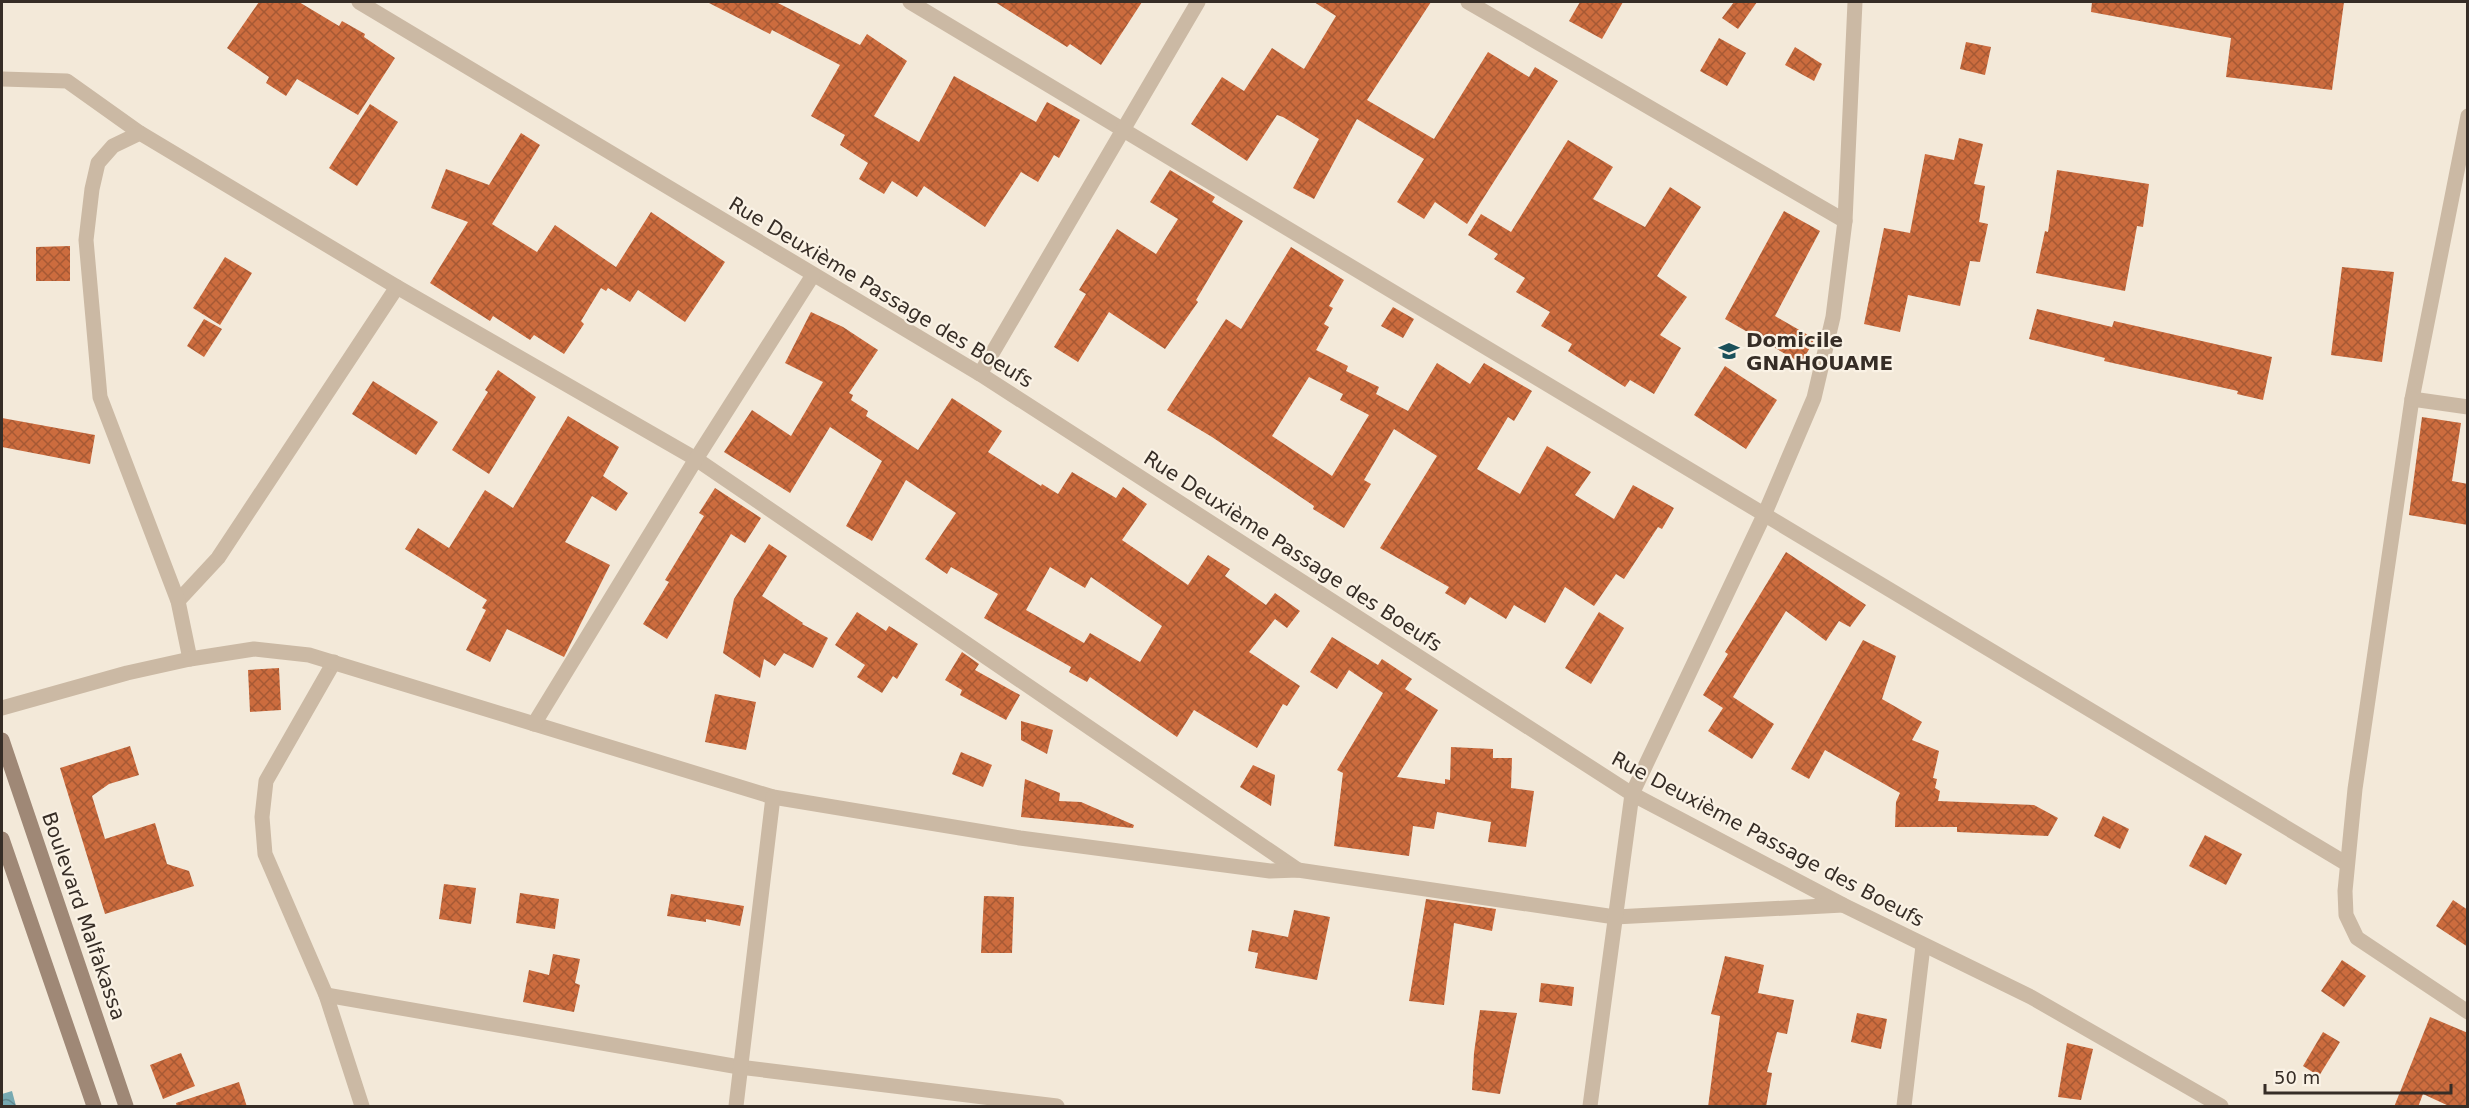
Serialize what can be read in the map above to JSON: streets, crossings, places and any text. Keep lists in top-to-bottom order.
{
  "streets": {
    "main road": ["Boulevard Malfakassa"],
    "street": ["Rue Deuxième Passage des Boeufs"]
  },
  "places": {
    "school or university": ["Domicile GNAHOUAME"]
  },
  "scale_bar": "50 m"
}
